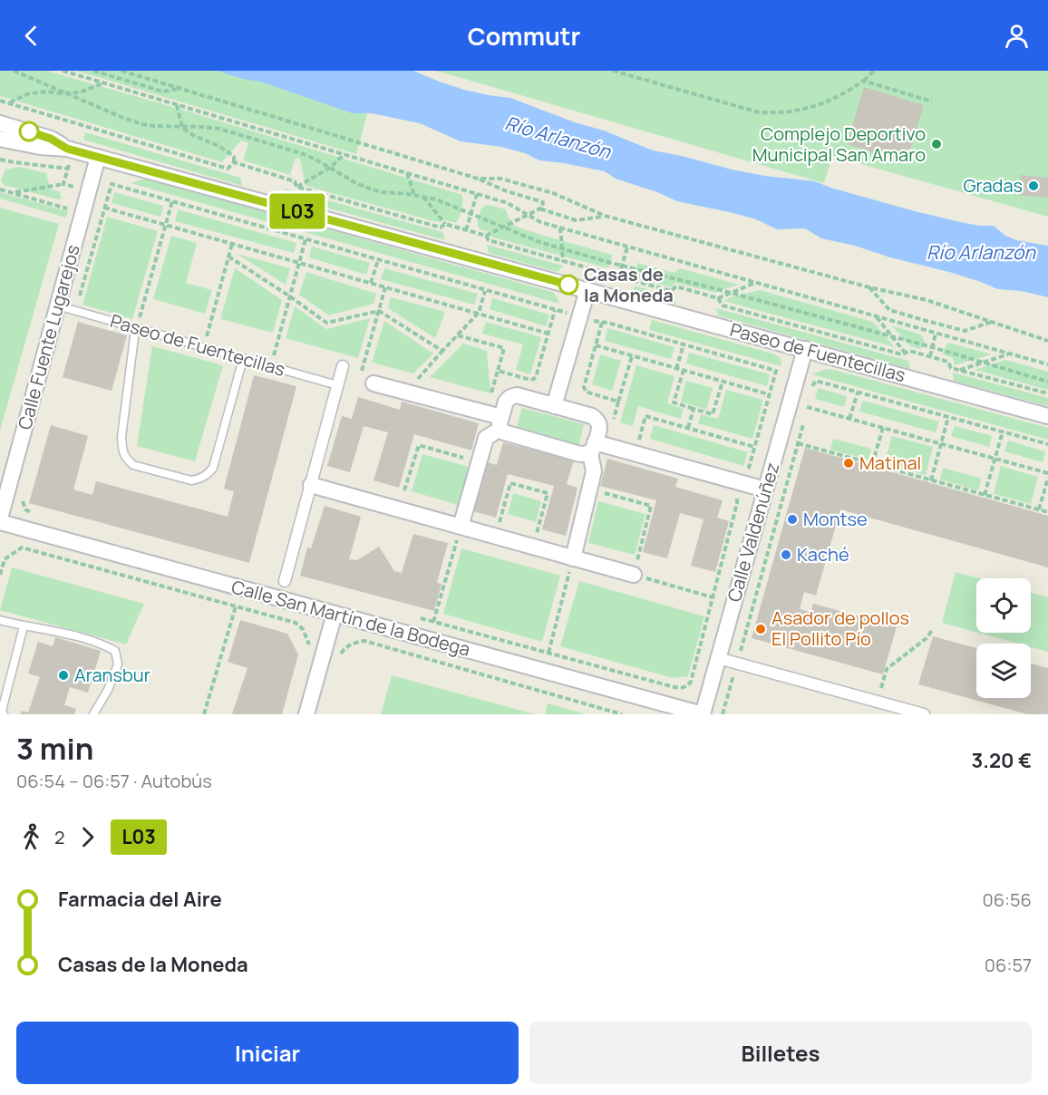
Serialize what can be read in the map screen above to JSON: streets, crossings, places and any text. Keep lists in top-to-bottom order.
{
  "streets": {
    "street": [
      "Calle Fuente Lugarejos",
      "Paseo de Fuentecillas",
      "Calle Valdenúñez",
      "Calle San Martín de la Bodega"
    ]
  },
  "crossings": [
    ["Calle Fuente Lugarejos", "Paseo de Fuentecillas"],
    ["Paseo de Fuentecillas", "Calle Valdenúñez"],
    ["Calle Valdenúñez", "Calle San Martín de la Bodega"]
  ],
  "water": ["Río Arlanzón"],
  "places": [
    "Complejo Deportivo Municipal San Amaro",
    "Gradas",
    "Casas de la Moneda",
    "Matinal",
    "Montse",
    "Kaché",
    "Asador de pollos El Pollito Pío",
    "Aransbur"
  ],
  "lines": ["bus line L03"],
  "page": {
    "header": "Commutr",
    "on_map": "L03",
    "heading": ["3 min", "06:54 – 06:57 · Autobús", "3.20 €"],
    "legs": ["2", "L03"],
    "list": [
      {
        "name": "Farmacia del Aire",
        "value": "06:56"
      },
      {
        "name": "Casas de la Moneda",
        "value": "06:57"
      }
    ],
    "buttons": ["Iniciar", "Billetes"]
  }
}
